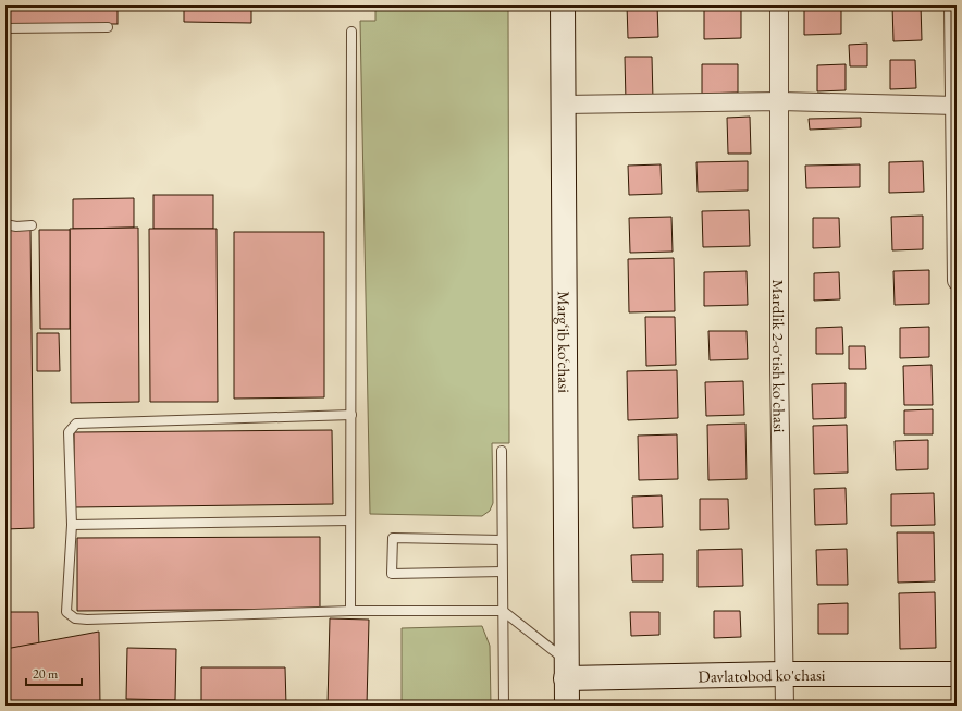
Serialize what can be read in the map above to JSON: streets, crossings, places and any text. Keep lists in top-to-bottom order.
{
  "streets": {
    "street": ["Marg‘ib ko‘chasi", "Mardlik 2-o'tish ko'chasi", "Davlatobod ko'chasi"]
  },
  "crossings": [
    ["Marg‘ib ko‘chasi", "Davlatobod ko'chasi"],
    ["Mardlik 2-o'tish ko'chasi", "Davlatobod ko'chasi"]
  ],
  "scale_bar": "20 m"
}
